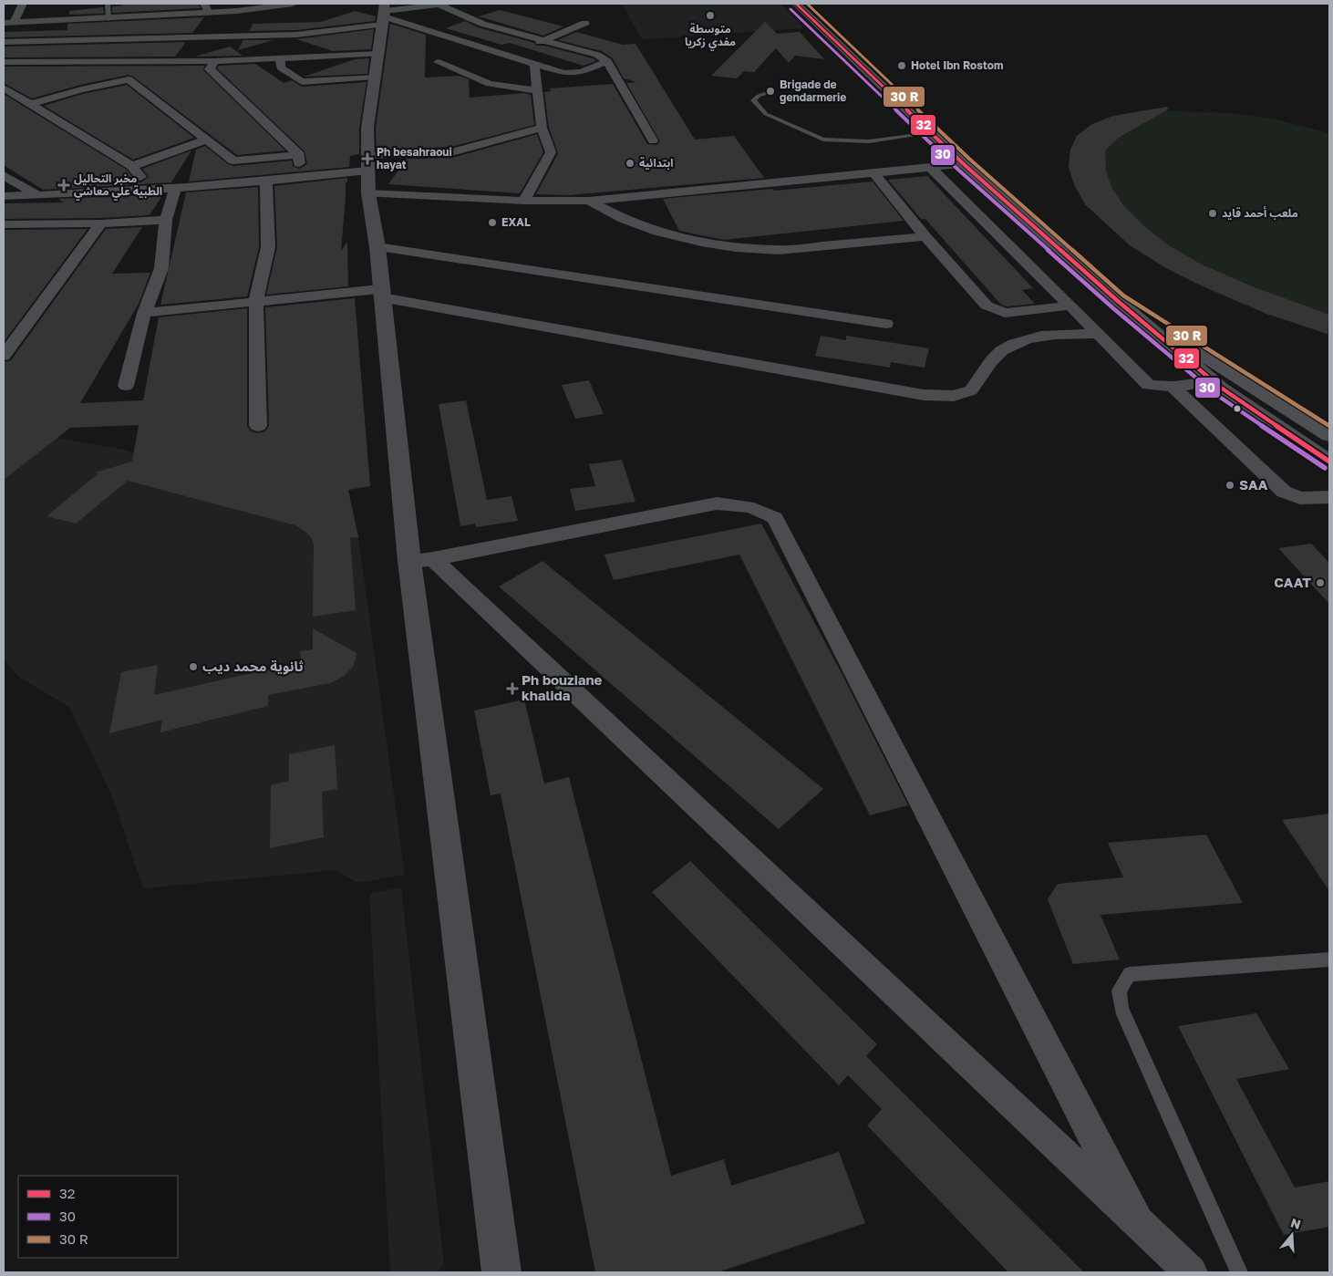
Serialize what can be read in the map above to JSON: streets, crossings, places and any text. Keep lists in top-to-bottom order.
{
  "places": {
    "other": [
      "متوسطة مفدي زكريا",
      "Hotel Ibn Rostom",
      "Brigade de gendarmerie",
      "ابتدائية",
      "ملعب أحمد قايد",
      "EXAL",
      "SAA",
      "CAAT",
      "ثانوية محمد ديب"
    ],
    "health": ["Ph besahraoui hayat", "مخبر التحاليل الطبية علي معاشي", "Ph bouziane khalida"]
  },
  "lines": ["transit line 32", "transit line 30"],
  "legend": ["32", "30", "30 R"],
  "north": "top"
}
